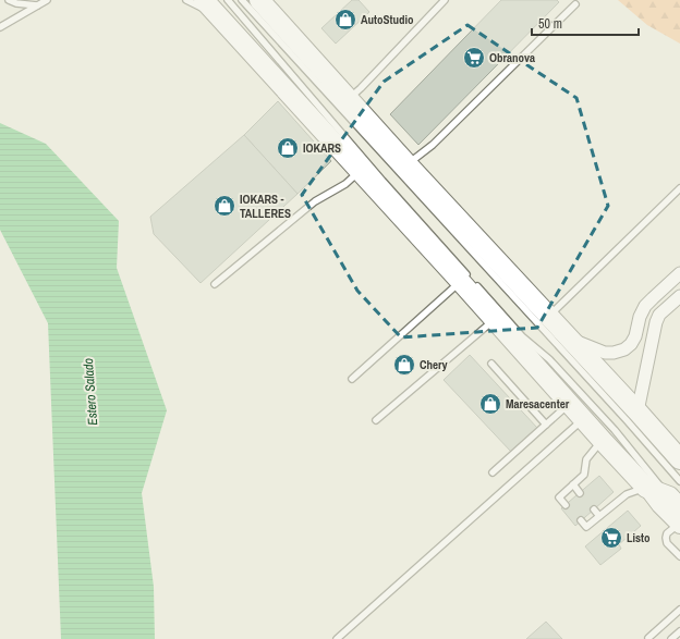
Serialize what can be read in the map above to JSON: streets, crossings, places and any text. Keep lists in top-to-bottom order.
{
  "water": ["Estero Salado"],
  "places": {
    "shop": [
      "AutoStudio",
      "IOKARS",
      "IOKARS - TALLERES",
      "Chery",
      "Maresacenter"
    ],
    "supermarket": ["Obranova", "Listo"]
  },
  "scale_bar": "50 m"
}
